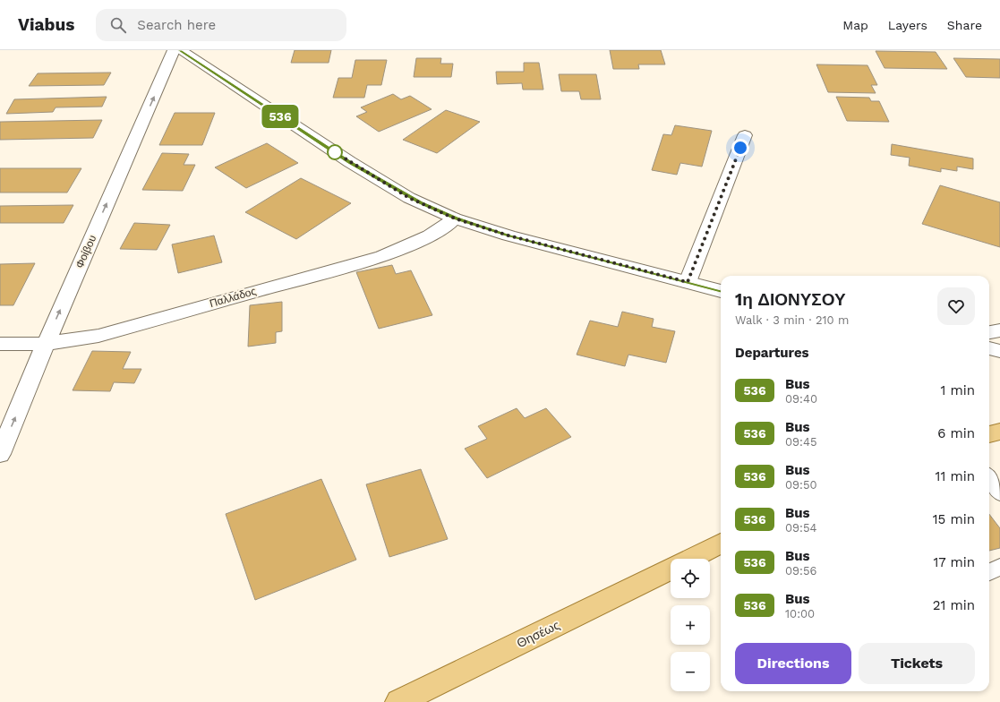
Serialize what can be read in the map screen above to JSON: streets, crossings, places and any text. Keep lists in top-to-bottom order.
{
  "streets": {
    "main road": ["Θησέως"],
    "street": ["Φοίβου", "Παλλάδος"]
  },
  "crossings": [
    ["Φοίβου", "Παλλάδος"]
  ],
  "one_way": ["Φοίβου"],
  "lines": ["bus line 536"],
  "page": {
    "header": "Viabus",
    "search": "Search here",
    "nav": ["Map", "Layers", "Share"],
    "on_map": "536",
    "heading": [
      ["1η ΔΙΟΝΥΣΟΥ", "Walk · 3 min · 210 m"],
      "Departures"
    ],
    "list": [
      {
        "mark": "536",
        "name": "Bus",
        "note": "09:40",
        "value": "1 min"
      },
      {
        "mark": "536",
        "name": "Bus",
        "note": "09:45",
        "value": "6 min"
      },
      {
        "mark": "536",
        "name": "Bus",
        "note": "09:50",
        "value": "11 min"
      },
      {
        "mark": "536",
        "name": "Bus",
        "note": "09:54",
        "value": "15 min"
      },
      {
        "mark": "536",
        "name": "Bus",
        "note": "09:56",
        "value": "17 min"
      },
      {
        "mark": "536",
        "name": "Bus",
        "note": "10:00",
        "value": "21 min"
      }
    ],
    "map_buttons": ["+", "−"],
    "buttons": ["Directions", "Tickets"]
  }
}
